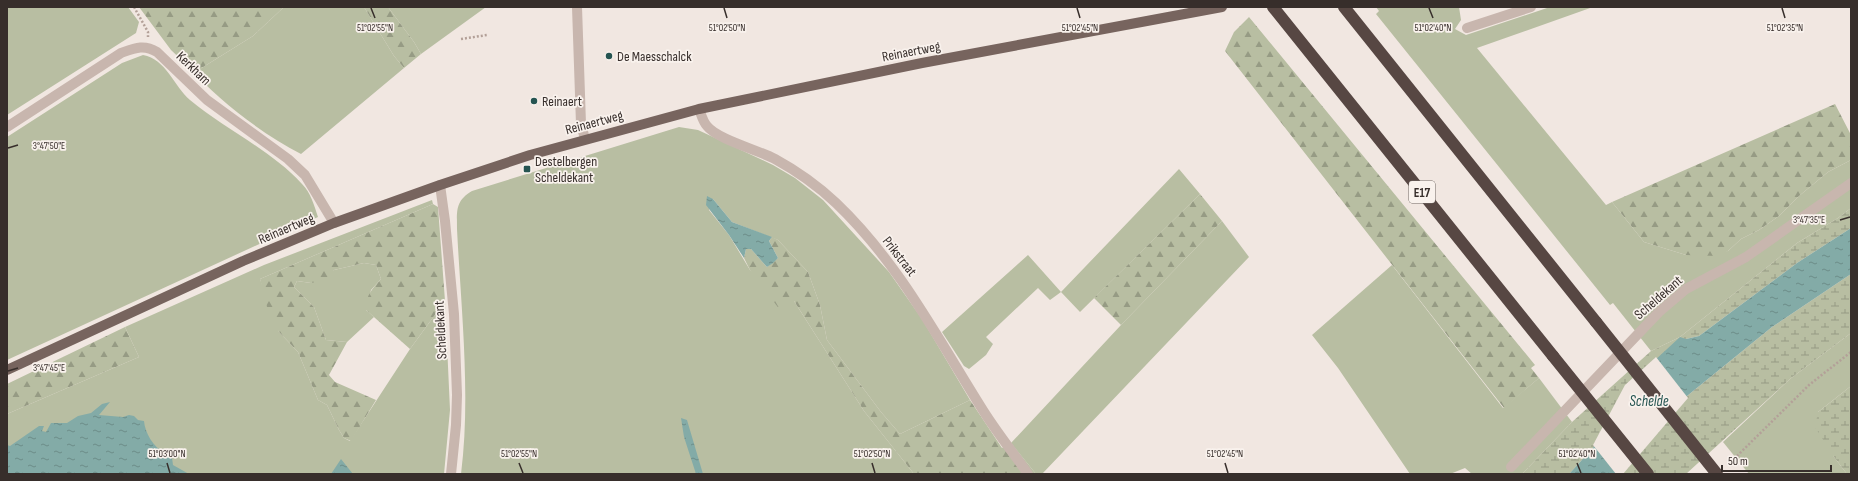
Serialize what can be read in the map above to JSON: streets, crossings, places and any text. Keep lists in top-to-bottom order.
{
  "streets": {
    "highway": ["E17"],
    "main road": ["Reinaertweg"],
    "street": ["Kerkham", "Prikstraat", "Scheldekant"]
  },
  "crossings": [
    ["Reinaertweg", "Kerkham"],
    ["Reinaertweg", "Prikstraat"],
    ["Reinaertweg", "Scheldekant"]
  ],
  "water": ["Schelde"],
  "places": {
    "other": ["De Maesschalck", "Reinaert"],
    "transit": ["Destelbergen Scheldekant"]
  },
  "scale_bar": "50 m",
  "coordinates": [
    "51°02'55\"N",
    "51°02'50\"N",
    "51°02'45\"N",
    "51°02'40\"N",
    "51°02'35\"N",
    "3°47'50\"E",
    "3°47'35\"E",
    "3°47'45\"E",
    "51°03'00\"N"
  ]
}
